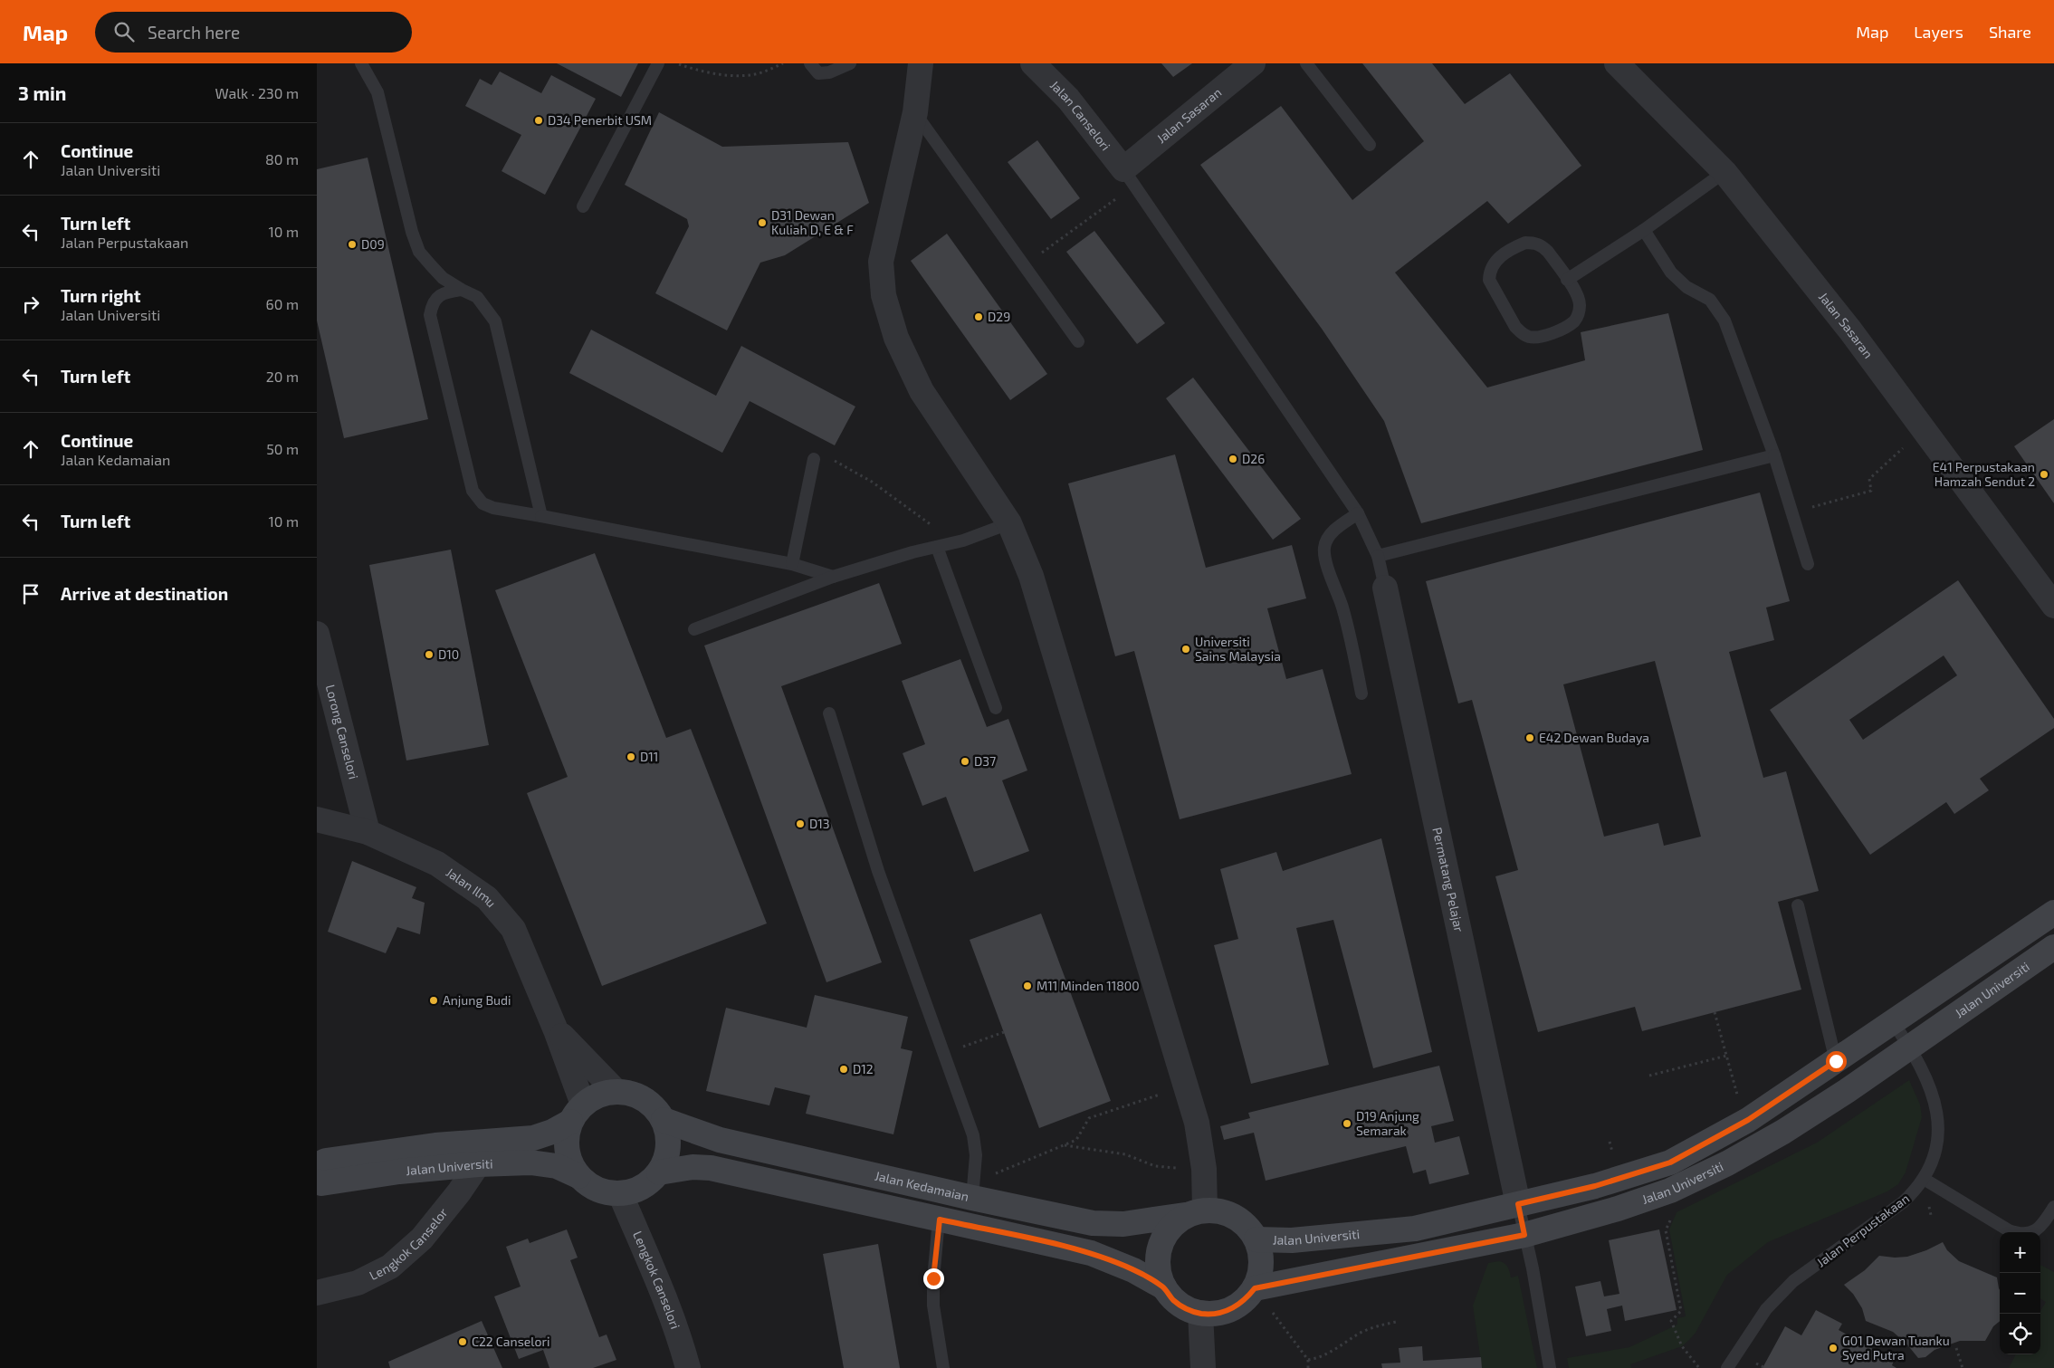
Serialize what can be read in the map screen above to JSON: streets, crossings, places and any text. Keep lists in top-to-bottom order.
{
  "streets": {
    "street": [
      "Jalan Canselori",
      "Jalan Sasaran",
      "Lorong Canselori",
      "Permatang Pelajar",
      "Jalan Ilmu",
      "Jalan Universiti",
      "Jalan Kedamaian",
      "Lengkok Canselor",
      "Lengkok Canselori"
    ],
    "lane": ["Jalan Perpustakaan"]
  },
  "crossings": [
    ["Jalan Canselori", "Jalan Sasaran"],
    ["Jalan Canselori", "Permatang Pelajar"],
    ["Jalan Sasaran", "Permatang Pelajar"],
    ["Lorong Canselori", "Jalan Ilmu"],
    ["Permatang Pelajar", "Jalan Universiti"],
    ["Jalan Ilmu", "Jalan Universiti"],
    ["Jalan Ilmu", "Jalan Kedamaian"],
    ["Jalan Ilmu", "Lengkok Canselori"],
    ["Jalan Universiti", "Jalan Kedamaian"],
    ["Jalan Universiti", "Jalan Perpustakaan"],
    ["Jalan Universiti", "Lengkok Canselor"],
    ["Jalan Universiti", "Lengkok Canselori"],
    ["Jalan Kedamaian", "Lengkok Canselori"]
  ],
  "places": [
    "D34 Penerbit USM",
    "D31 Dewan Kuliah D, E & F",
    "D09",
    "D29",
    "D26",
    "E41 Perpustakaan Hamzah Sendut 2",
    "Universiti Sains Malaysia",
    "D10",
    "E42 Dewan Budaya",
    "D11",
    "D37",
    "D13",
    "M11 Minden 11800",
    "Anjung Budi",
    "D12",
    "D19 Anjung Semarak",
    "C22 Canselori",
    "G01 Dewan Tuanku Syed Putra"
  ],
  "page": {
    "header": "Map",
    "search": "Search here",
    "nav": ["Map", "Layers", "Share"],
    "heading": ["3 min", "Walk · 230 m"],
    "list": [
      ["Continue", "Jalan Universiti", "80 m"],
      ["Turn left", "Jalan Perpustakaan", "10 m"],
      ["Turn right", "Jalan Universiti", "60 m"],
      ["Turn left", "20 m"],
      ["Continue", "Jalan Kedamaian", "50 m"],
      ["Turn left", "10 m"],
      "Arrive at destination"
    ],
    "map_buttons": ["+", "−"]
  }
}
